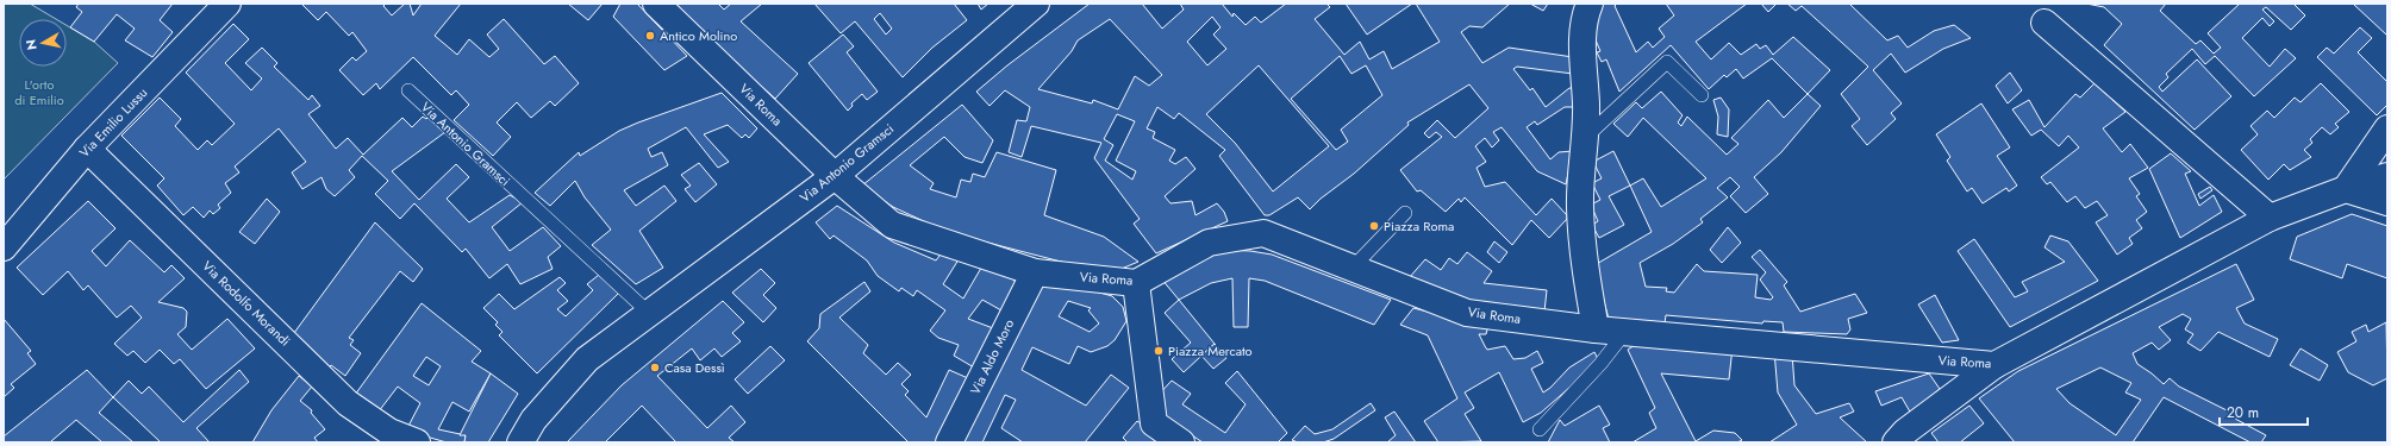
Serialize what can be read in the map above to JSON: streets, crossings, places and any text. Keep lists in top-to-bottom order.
{
  "streets": {
    "street": [
      "Via Roma",
      "Via Emilio Lussu",
      "Via Antonio Gramsci",
      "Via Rodolfo Morandi",
      "Via Aldo Moro"
    ]
  },
  "crossings": [
    ["Via Roma", "Via Antonio Gramsci"],
    ["Via Roma", "Via Aldo Moro"],
    ["Via Emilio Lussu", "Via Rodolfo Morandi"]
  ],
  "parks": ["L'orto di Emilio"],
  "places": [
    "Antico Molino",
    "Piazza Roma",
    "Piazza Mercato",
    "Casa Dessì"
  ],
  "scale_bar": "20 m",
  "north": "left"
}
